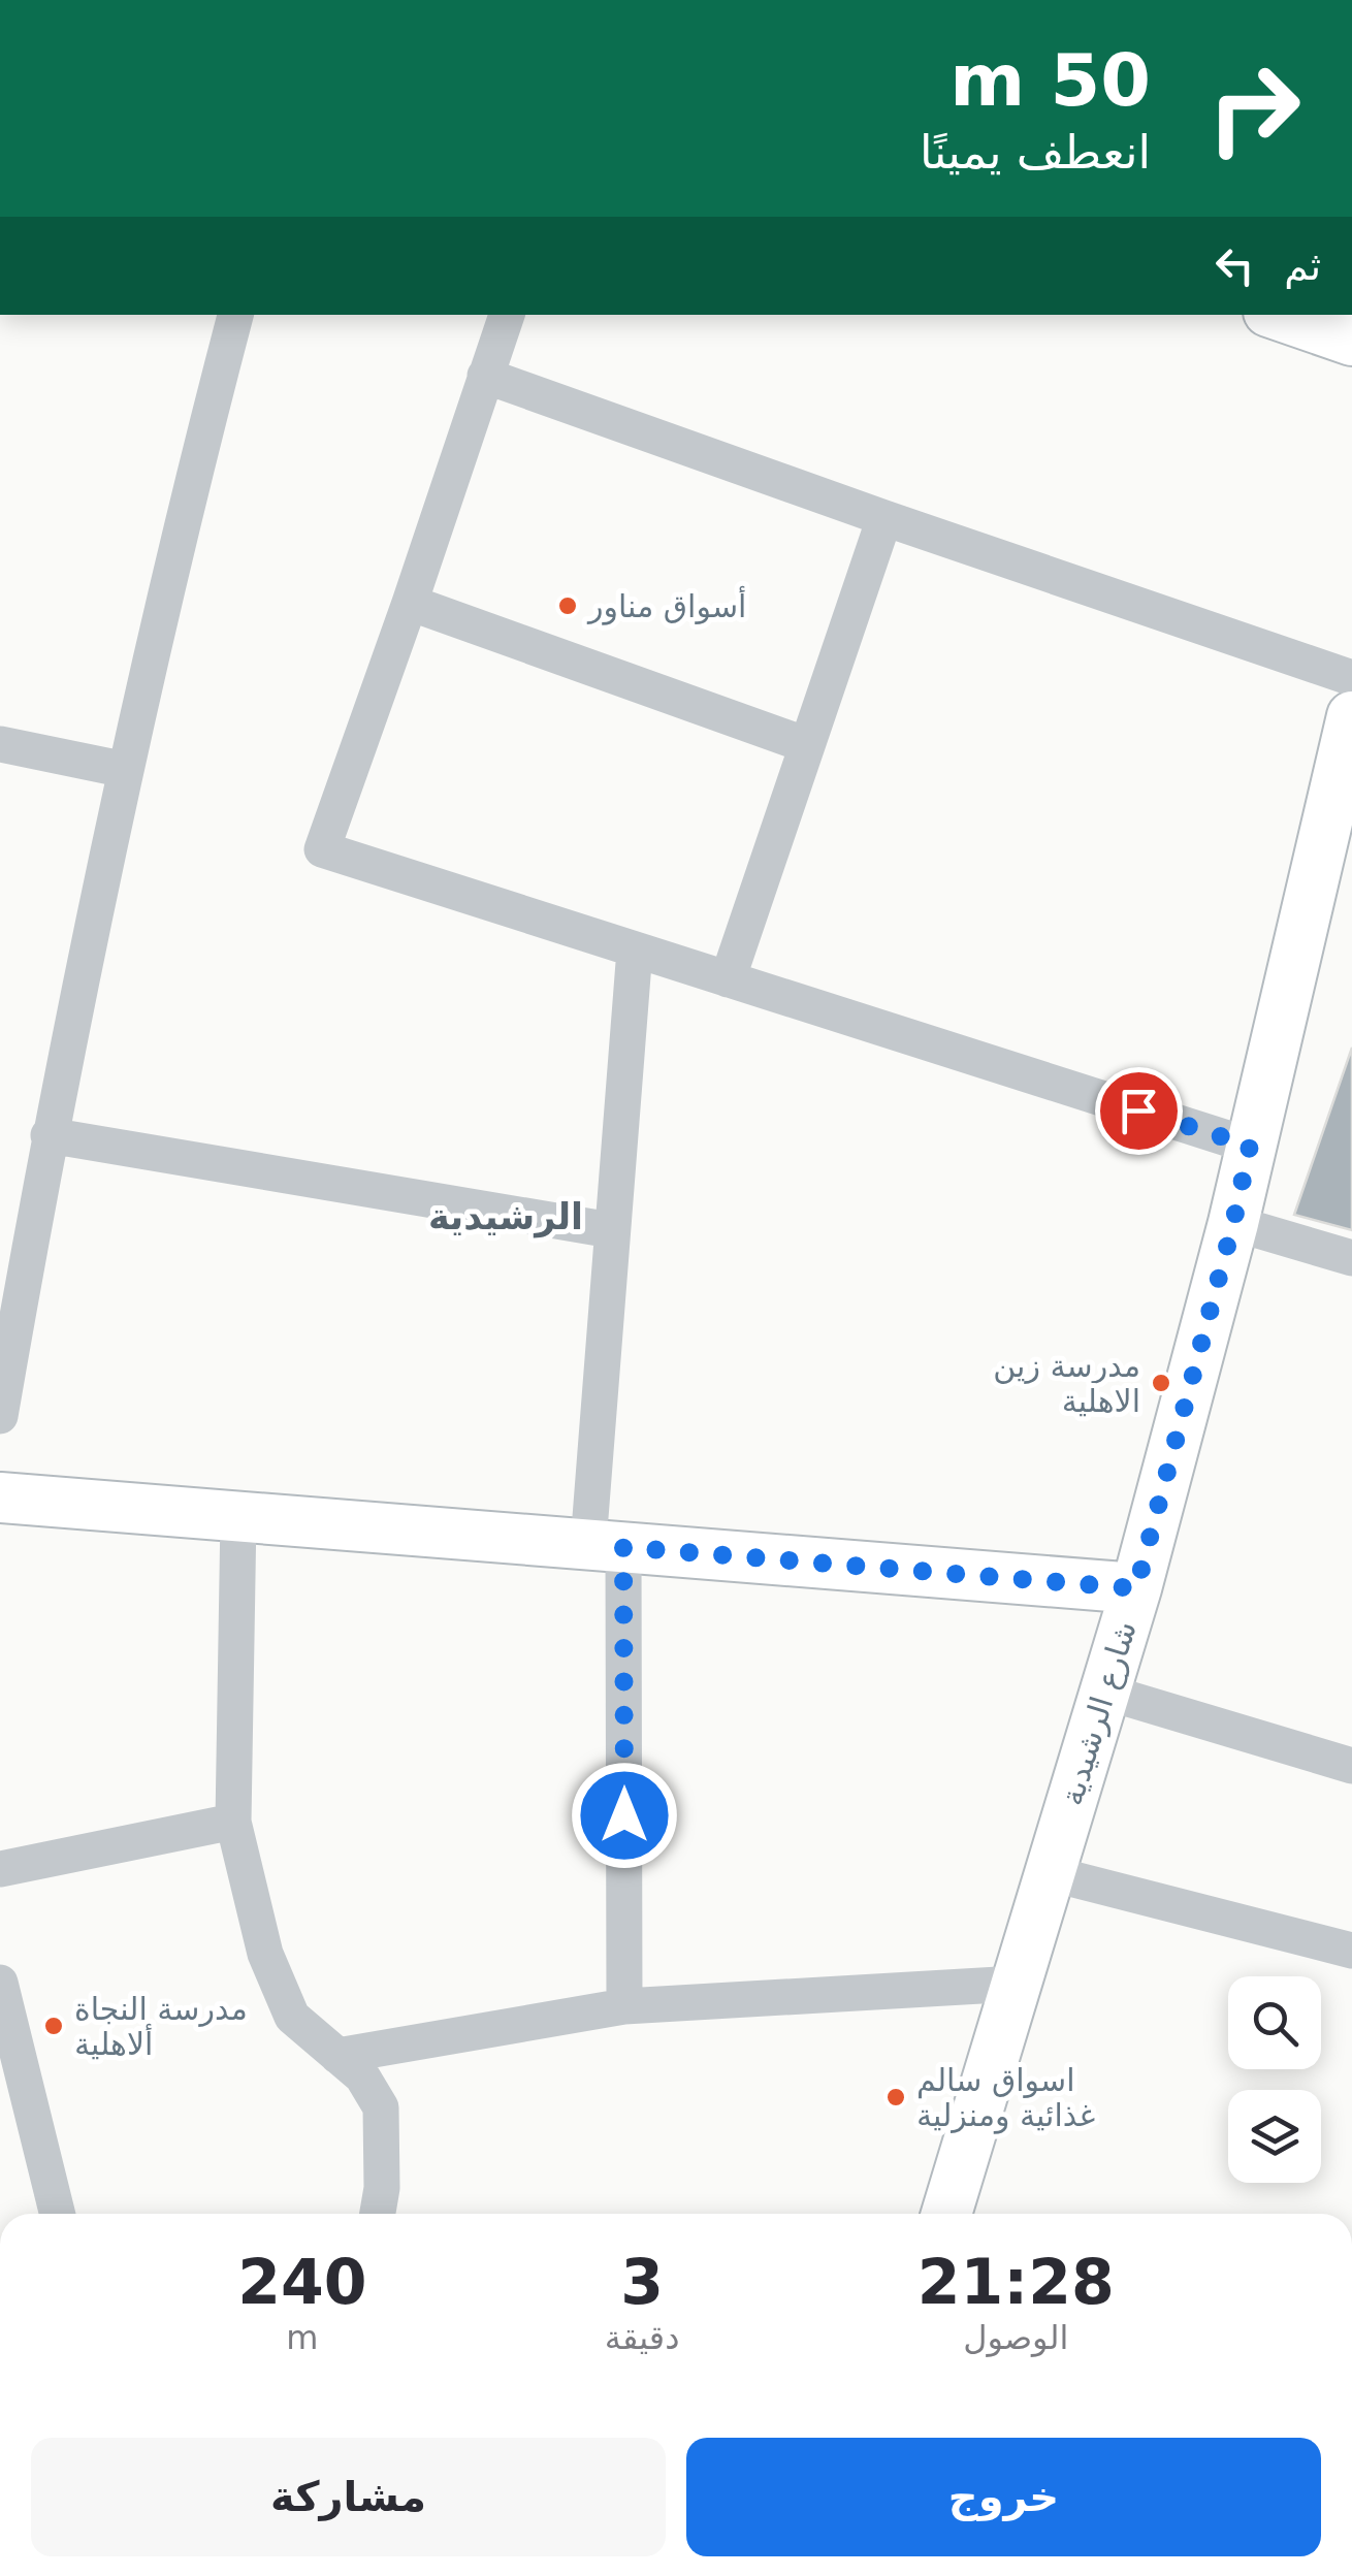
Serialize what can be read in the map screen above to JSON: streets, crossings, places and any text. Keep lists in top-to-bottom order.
{
  "streets": {
    "street": ["شارع الرشيدية"]
  },
  "districts": ["الرشيدية"],
  "places": [
    "أسواق مناور",
    "مدرسة زين الاهلية",
    "مدرسة النجاة ألاهلية",
    "اسواق سالم غذائية ومنزلية"
  ],
  "page": {
    "turn": ["50 m", "انعطف يمينًا"],
    "then": "ثم",
    "eta": [
      "21:28",
      "الوصول",
      "3",
      "دقيقة",
      "240",
      "m"
    ],
    "buttons": ["خروج", "مشاركة"]
  }
}
